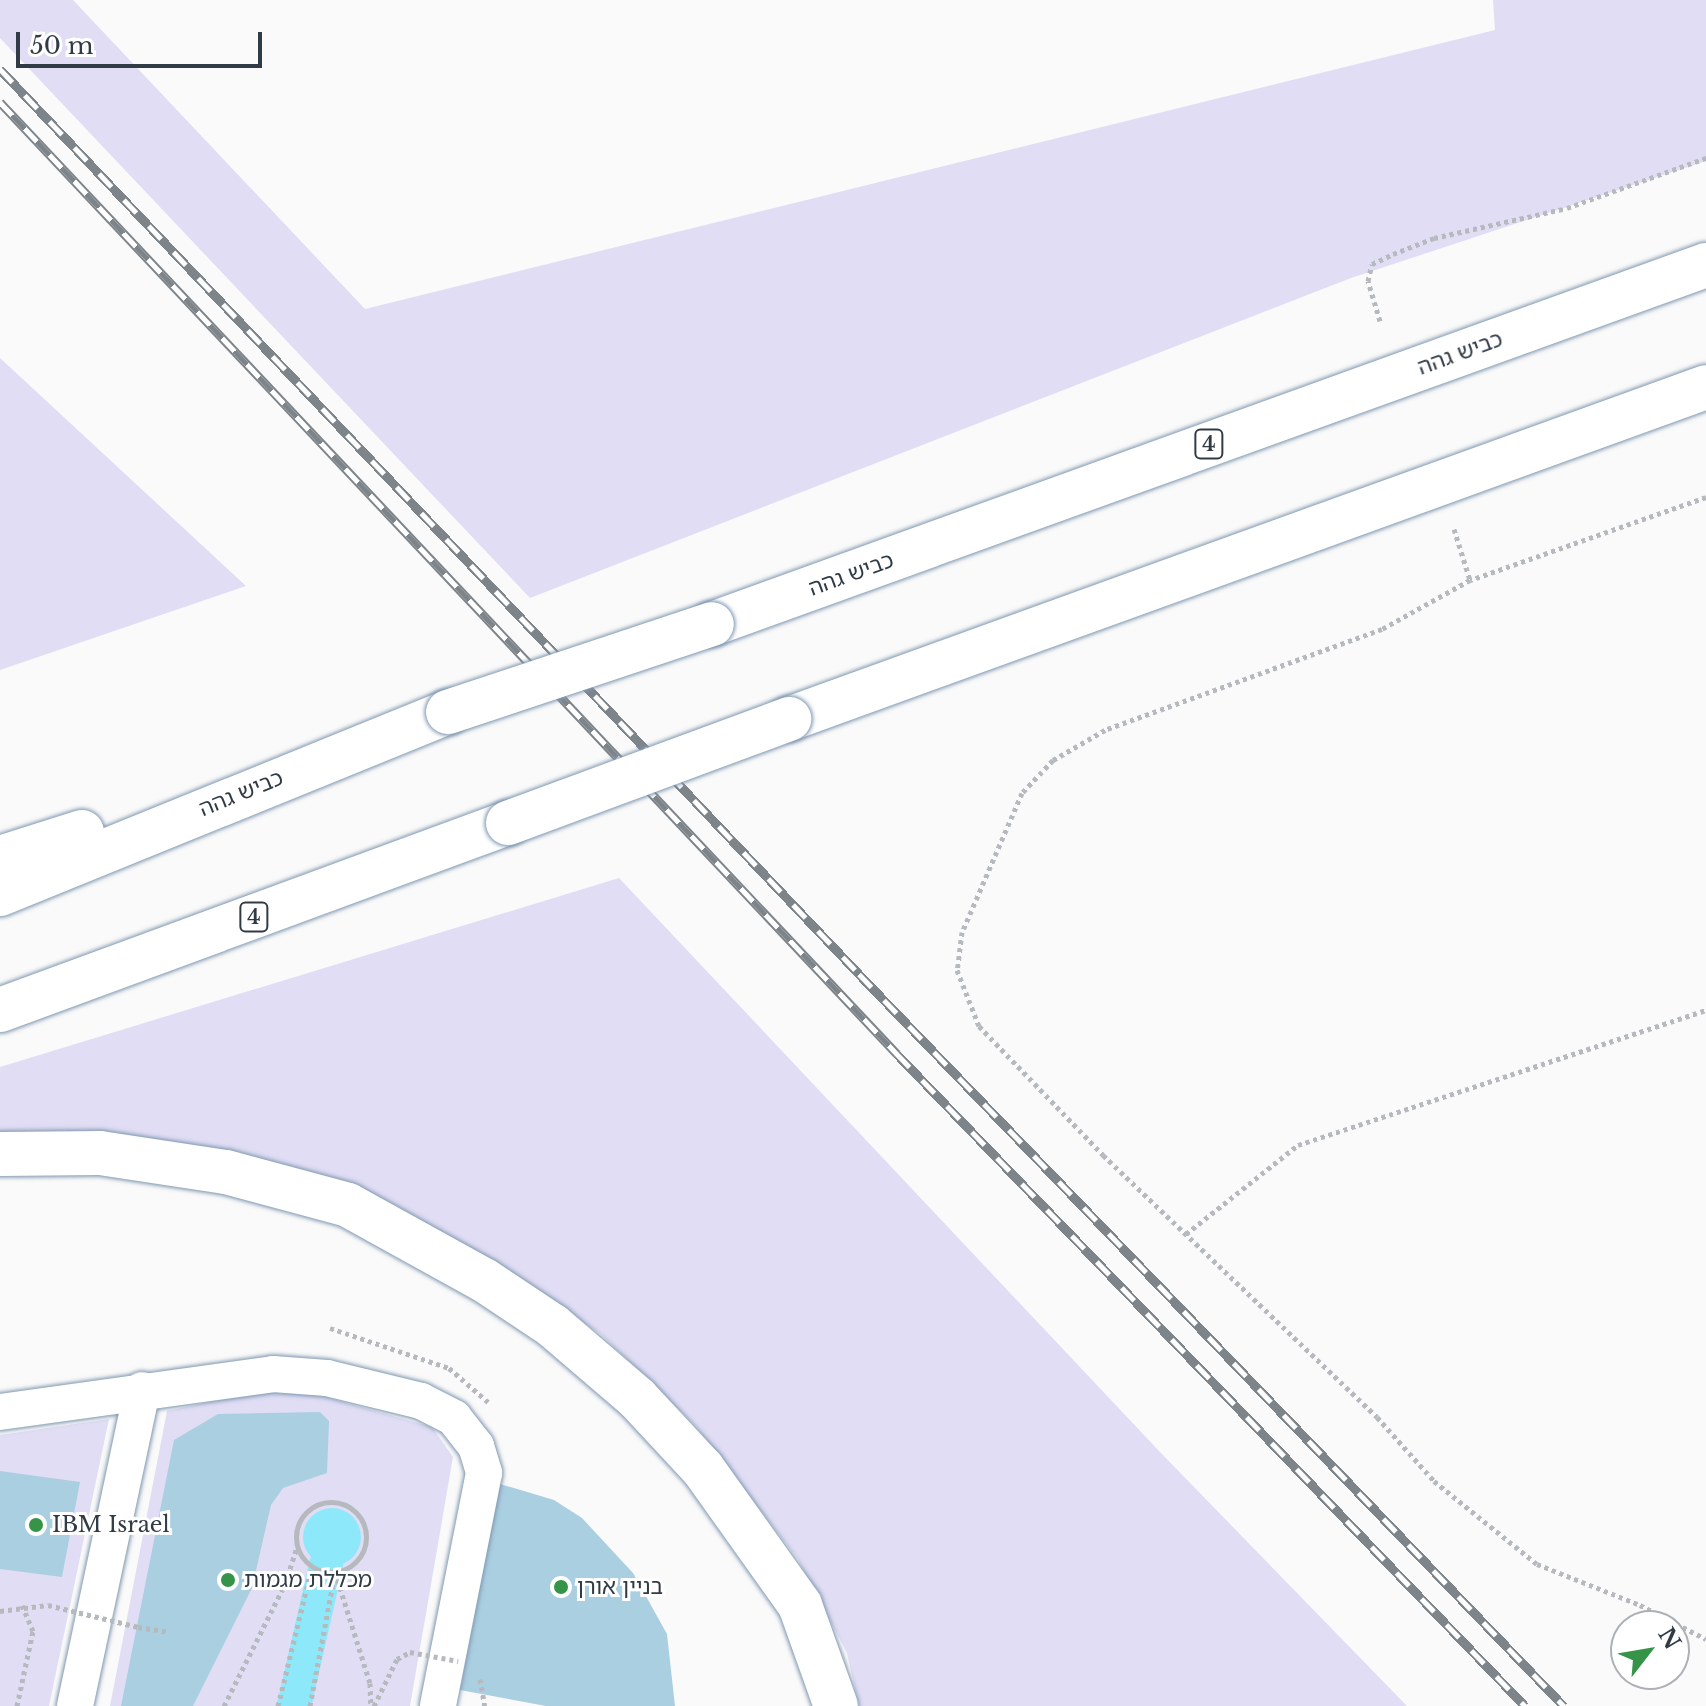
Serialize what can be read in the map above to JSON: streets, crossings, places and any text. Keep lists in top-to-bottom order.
{
  "streets": {
    "highway": ["כביש גהה", "4"]
  },
  "places": ["IBM Israel", "מכללת מגמות", "בניין אורן"],
  "scale_bar": "50 m",
  "north": "top right"
}
